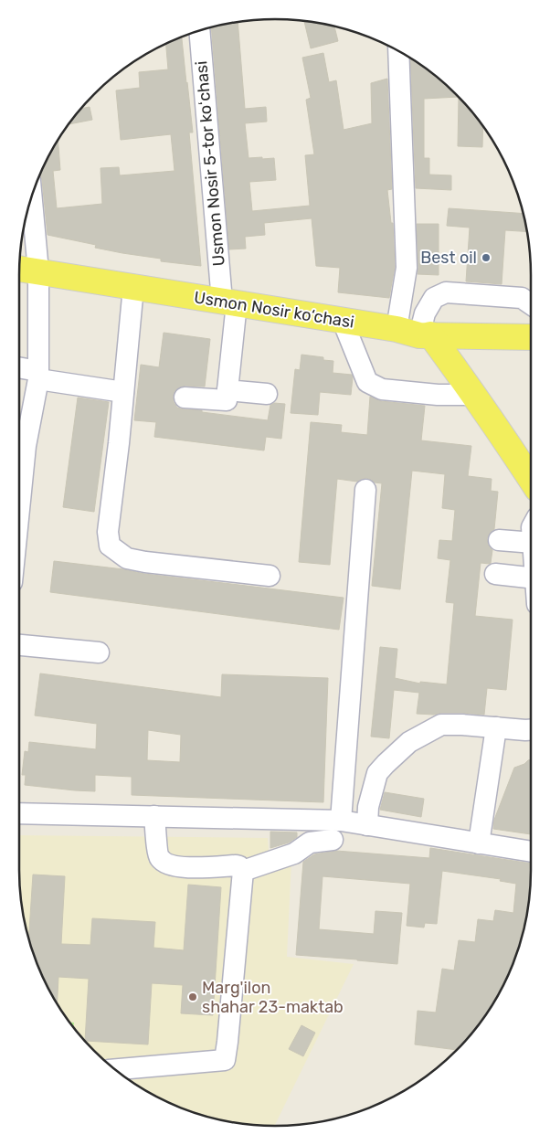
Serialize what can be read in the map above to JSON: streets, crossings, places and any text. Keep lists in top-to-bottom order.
{
  "streets": {
    "main road": ["Usmon Nosir ko‘chasi"],
    "street": ["Usmon Nosir 5-tor koʻchasi"]
  },
  "crossings": [
    ["Usmon Nosir 5-tor koʻchasi", "Usmon Nosir ko‘chasi"]
  ],
  "places": ["Best oil", "Marg'ilon shahar 23-maktab"]
}
